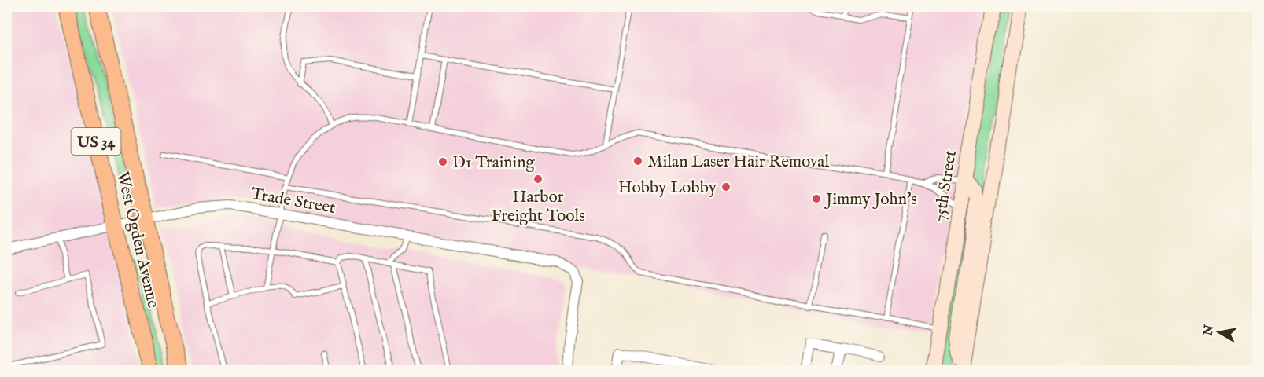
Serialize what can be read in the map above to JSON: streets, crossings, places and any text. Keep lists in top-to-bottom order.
{
  "streets": {
    "main road": ["US 34", "75th Street", "West Ogden Avenue"],
    "street": ["Trade Street"]
  },
  "crossings": [
    ["Trade Street", "West Ogden Avenue"]
  ],
  "places": [
    "Milan Laser Hair Removal",
    "D1 Training",
    "Harbor Freight Tools",
    "Hobby Lobby",
    "Jimmy John's"
  ],
  "north": "left"
}
